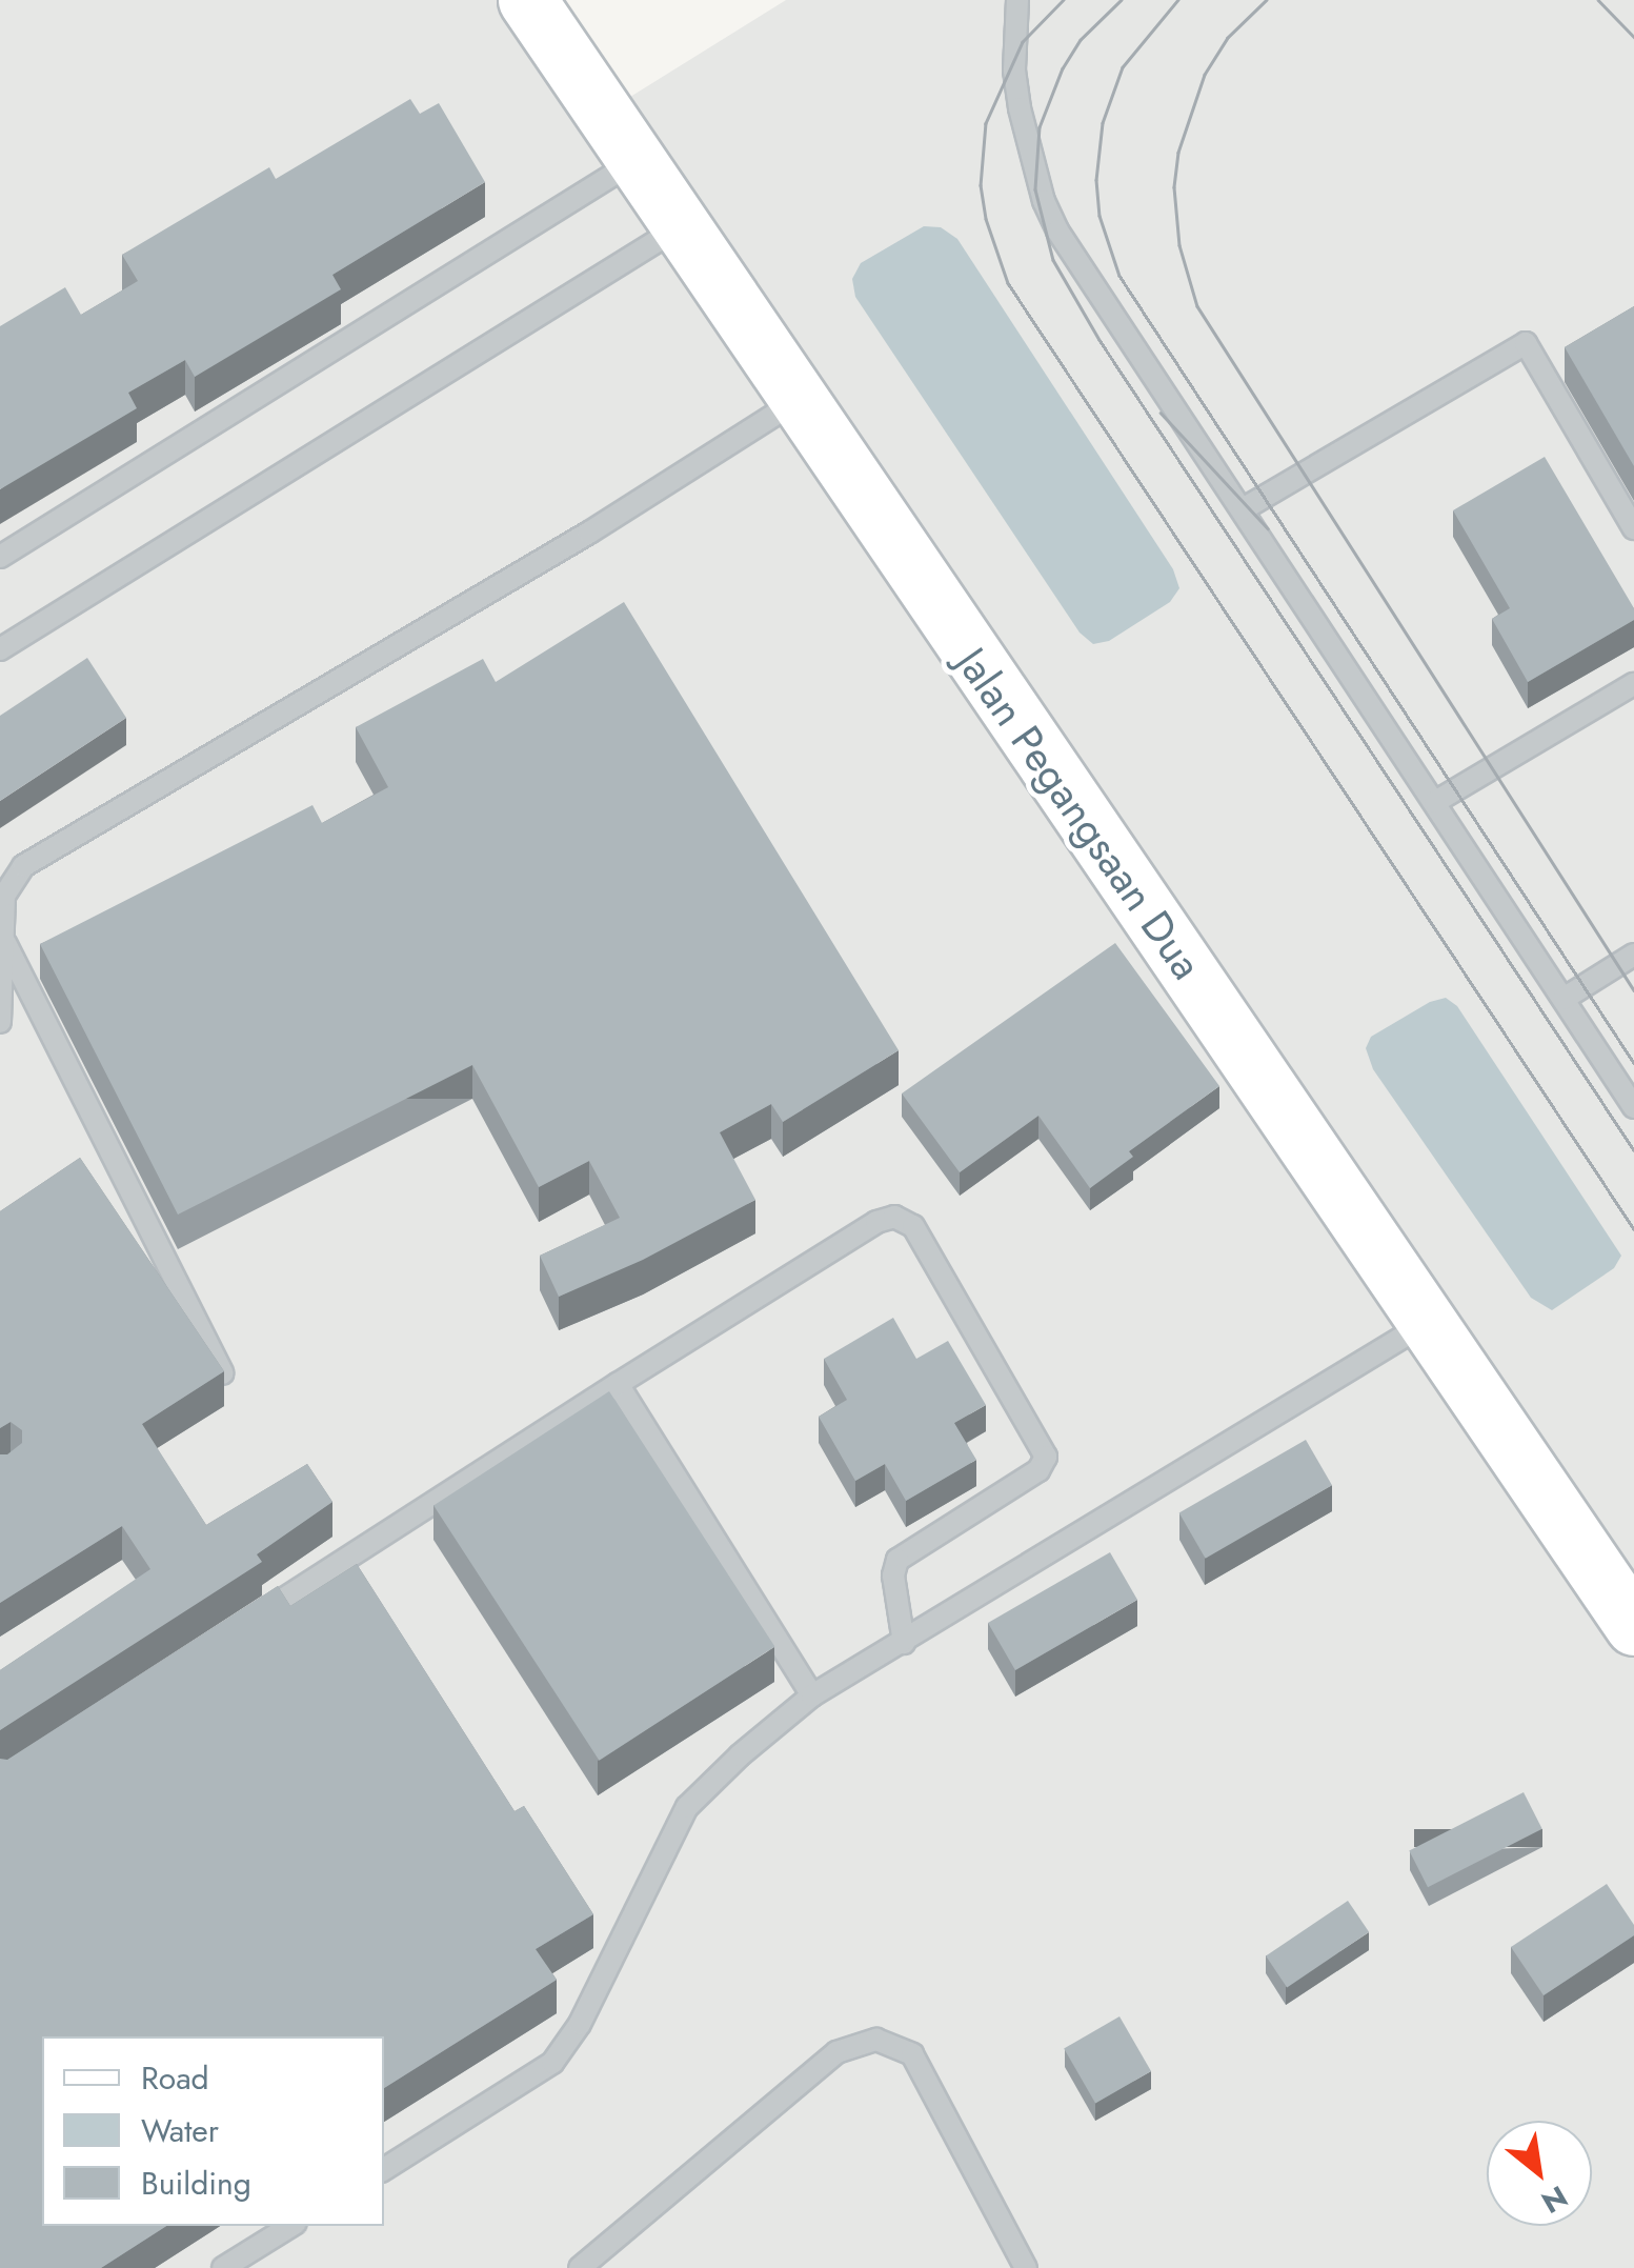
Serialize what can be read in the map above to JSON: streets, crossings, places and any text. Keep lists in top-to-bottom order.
{
  "streets": {
    "main road": ["Jalan Pegangsaan Dua"]
  },
  "legend": ["Road", "Water", "Building"],
  "north": "bottom right"
}
